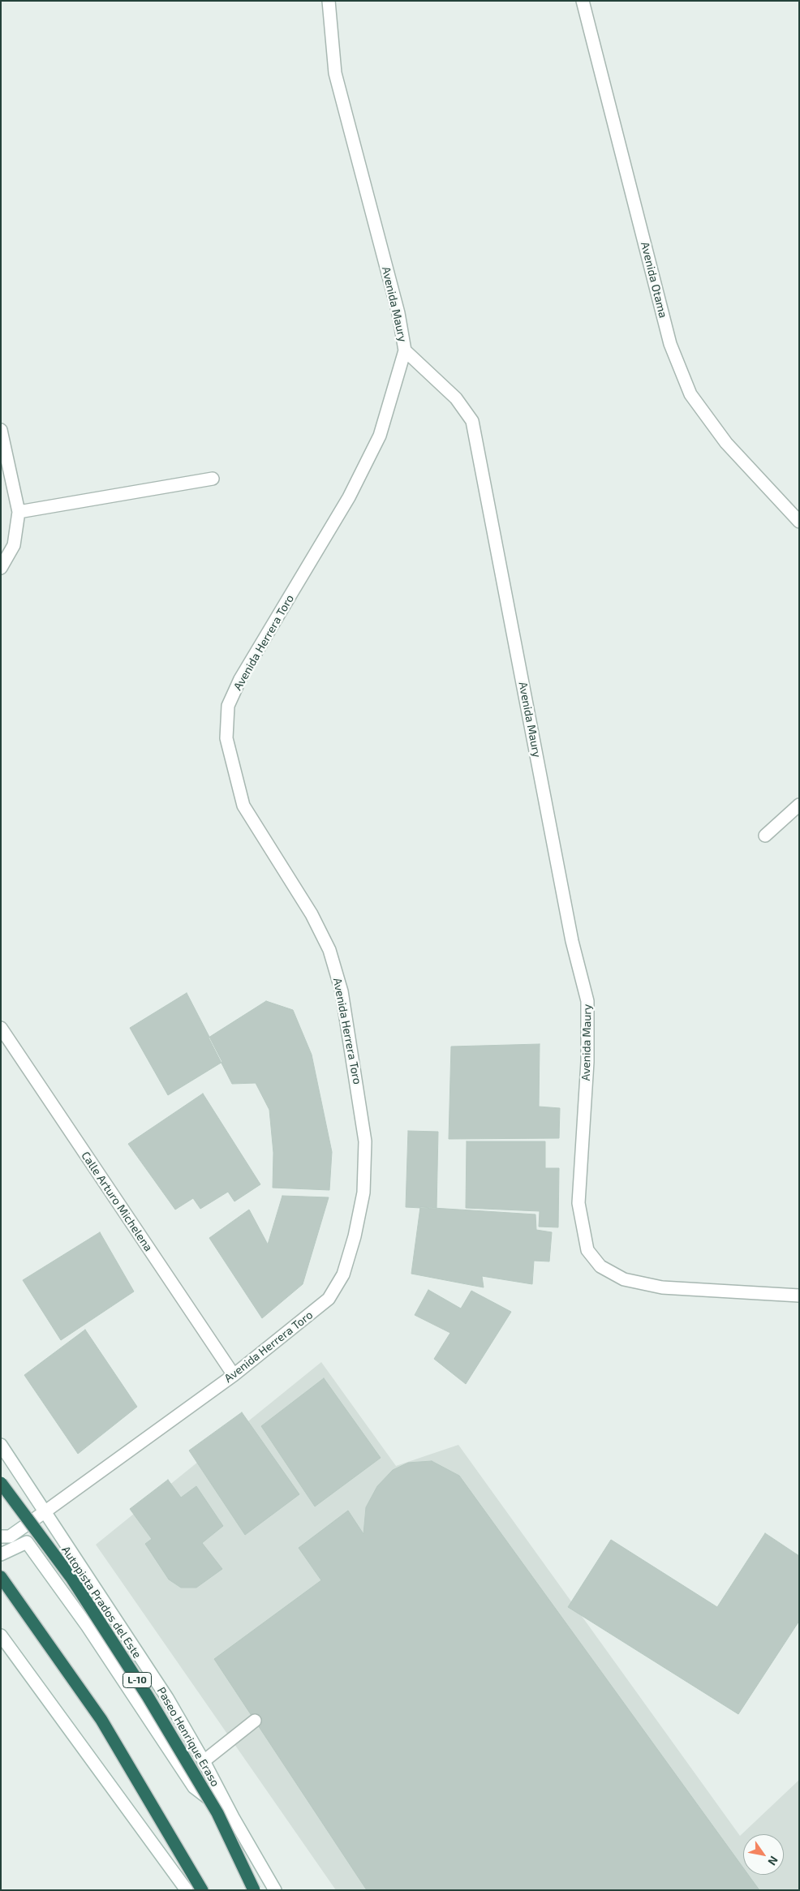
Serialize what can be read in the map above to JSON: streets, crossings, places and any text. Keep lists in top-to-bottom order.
{
  "streets": {
    "highway": ["Autopista Prados del Este", "L-10"],
    "street": [
      "Avenida Otama",
      "Avenida Maury",
      "Avenida Herrera Toro",
      "Calle Arturo Michelena",
      "Paseo Henrique Eraso"
    ]
  },
  "crossings": [
    ["Avenida Maury", "Avenida Herrera Toro"],
    ["Avenida Herrera Toro", "Calle Arturo Michelena"],
    ["Avenida Herrera Toro", "Paseo Henrique Eraso"]
  ],
  "north": "bottom right"
}
